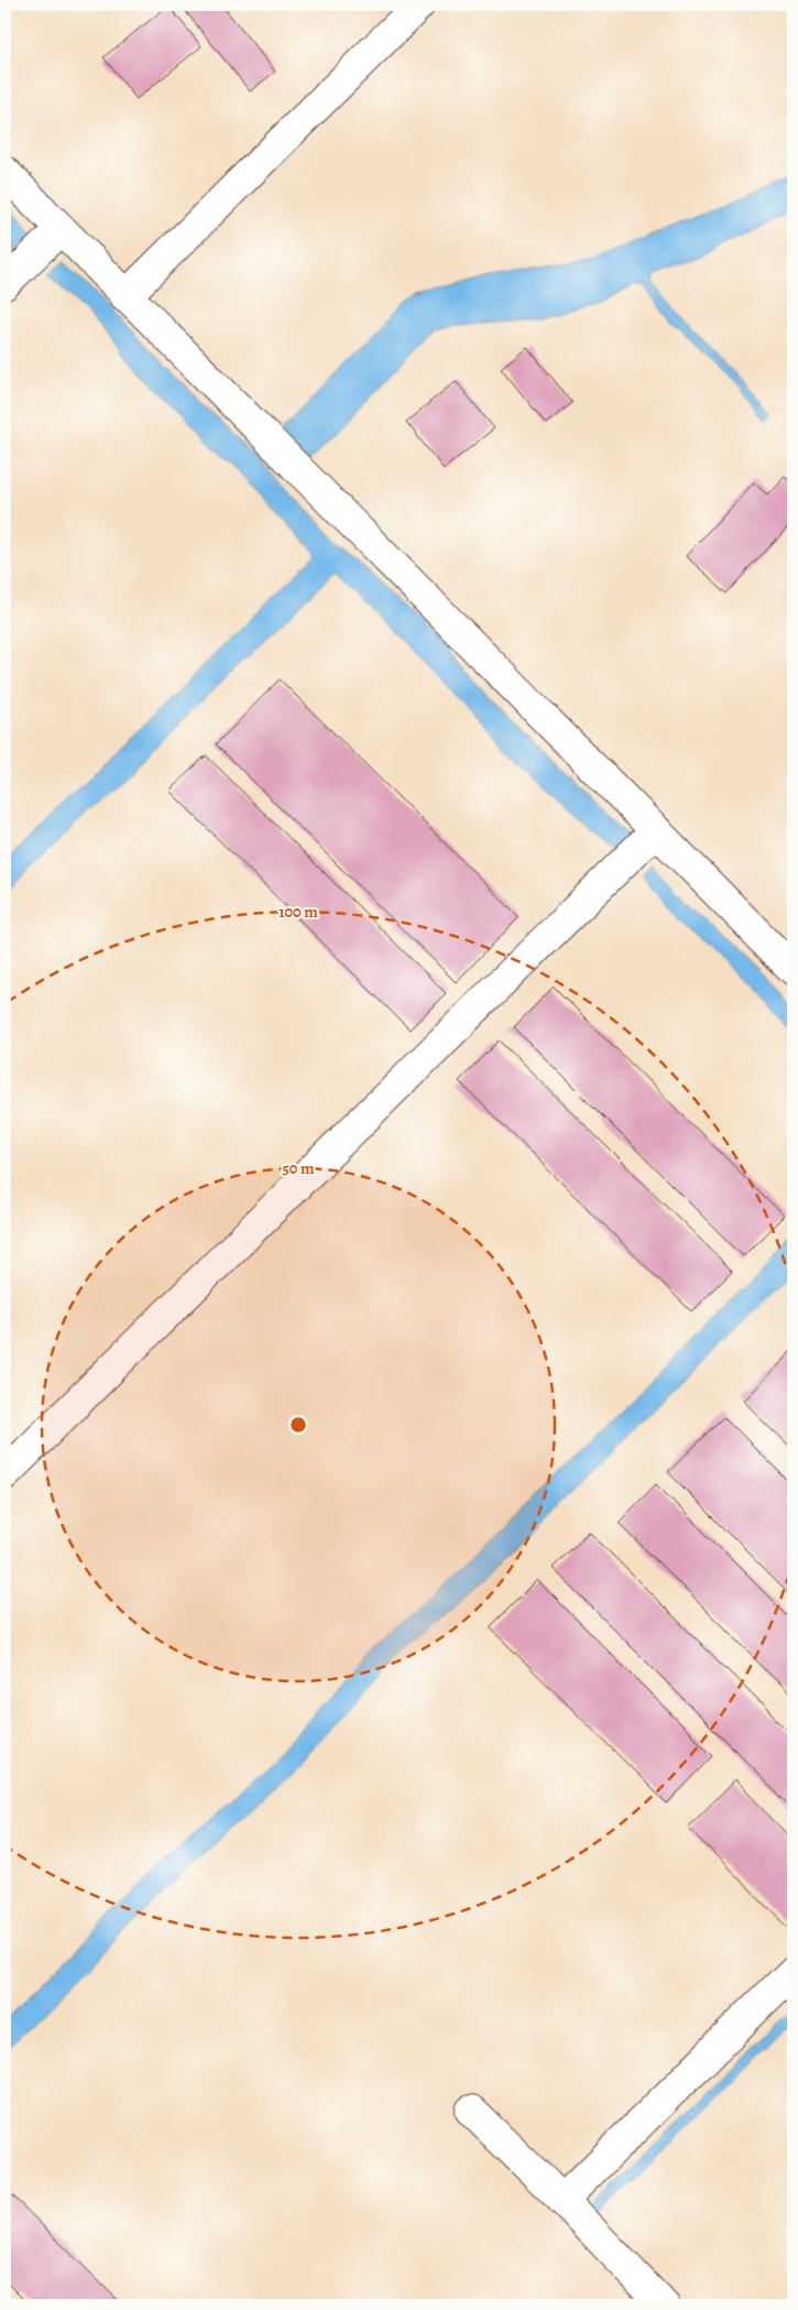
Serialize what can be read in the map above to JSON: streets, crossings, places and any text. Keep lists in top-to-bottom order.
{
  "rings": ["100 m", "50 m"]
}
